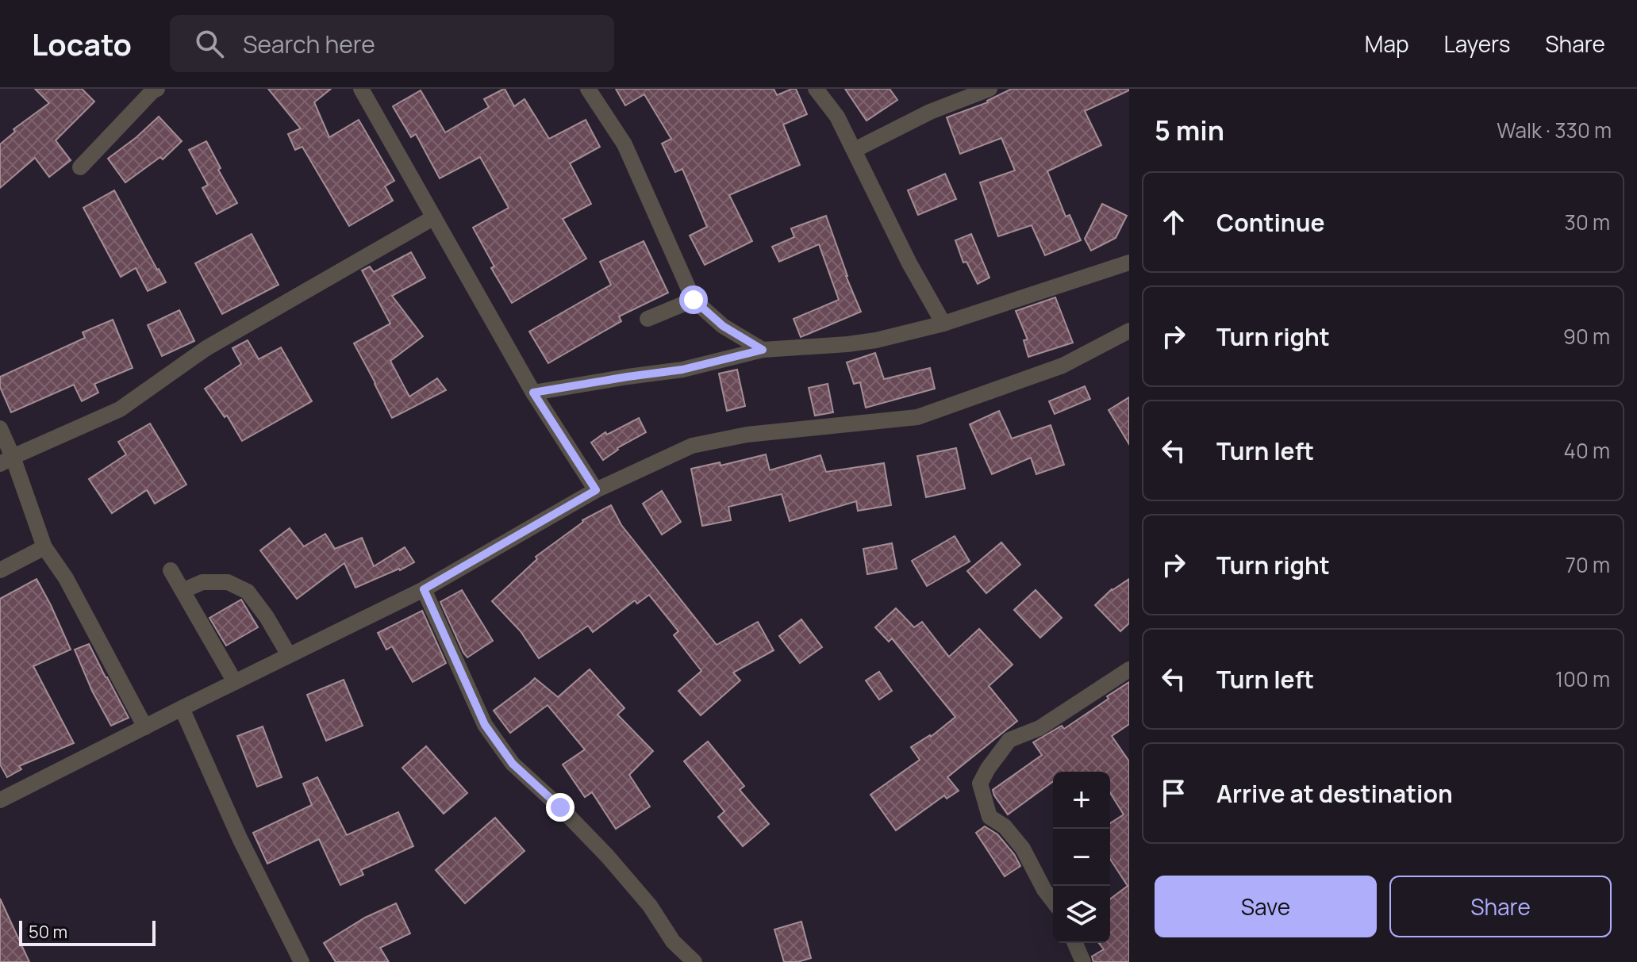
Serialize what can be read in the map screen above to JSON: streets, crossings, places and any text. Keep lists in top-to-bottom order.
{
  "scale_bar": "50 m",
  "page": {
    "header": "Locato",
    "search": "Search here",
    "nav": ["Map", "Layers", "Share"],
    "heading": ["5 min", "Walk · 330 m"],
    "list": [
      ["Continue", "30 m"],
      ["Turn right", "90 m"],
      ["Turn left", "40 m"],
      ["Turn right", "70 m"],
      ["Turn left", "100 m"],
      "Arrive at destination"
    ],
    "map_buttons": ["+", "−"],
    "buttons": ["Save", "Share"],
    "scale": "50 m"
  }
}
